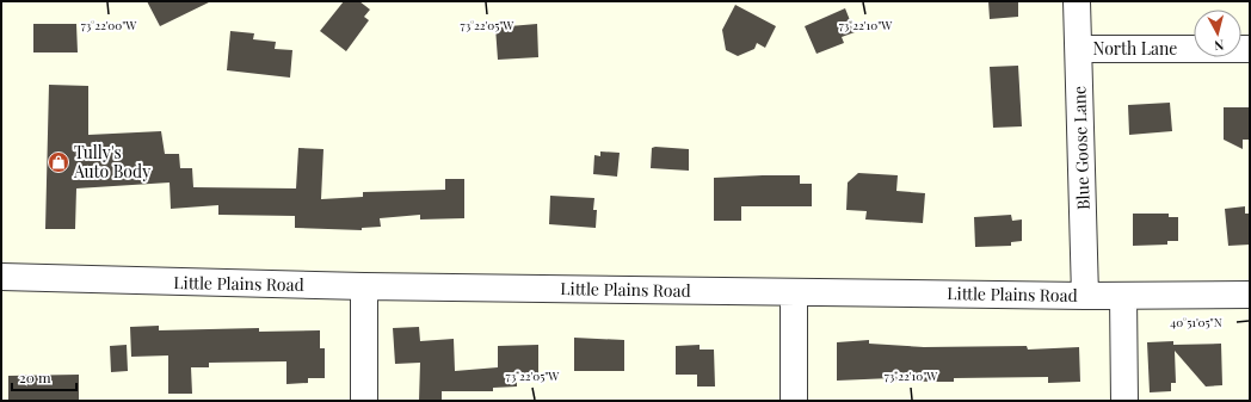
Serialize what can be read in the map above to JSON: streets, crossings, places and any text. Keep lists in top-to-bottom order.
{
  "streets": {
    "street": ["North Lane", "Blue Goose Lane", "Little Plains Road"]
  },
  "crossings": [
    ["North Lane", "Blue Goose Lane"],
    ["Blue Goose Lane", "Little Plains Road"]
  ],
  "places": {
    "shop": ["Tully's Auto Body"]
  },
  "scale_bar": "20 m",
  "north": "bottom",
  "coordinates": [
    "73°22'00\"W",
    "73°22'05\"W",
    "73°22'10\"W",
    "40°51'05\"N"
  ]
}
